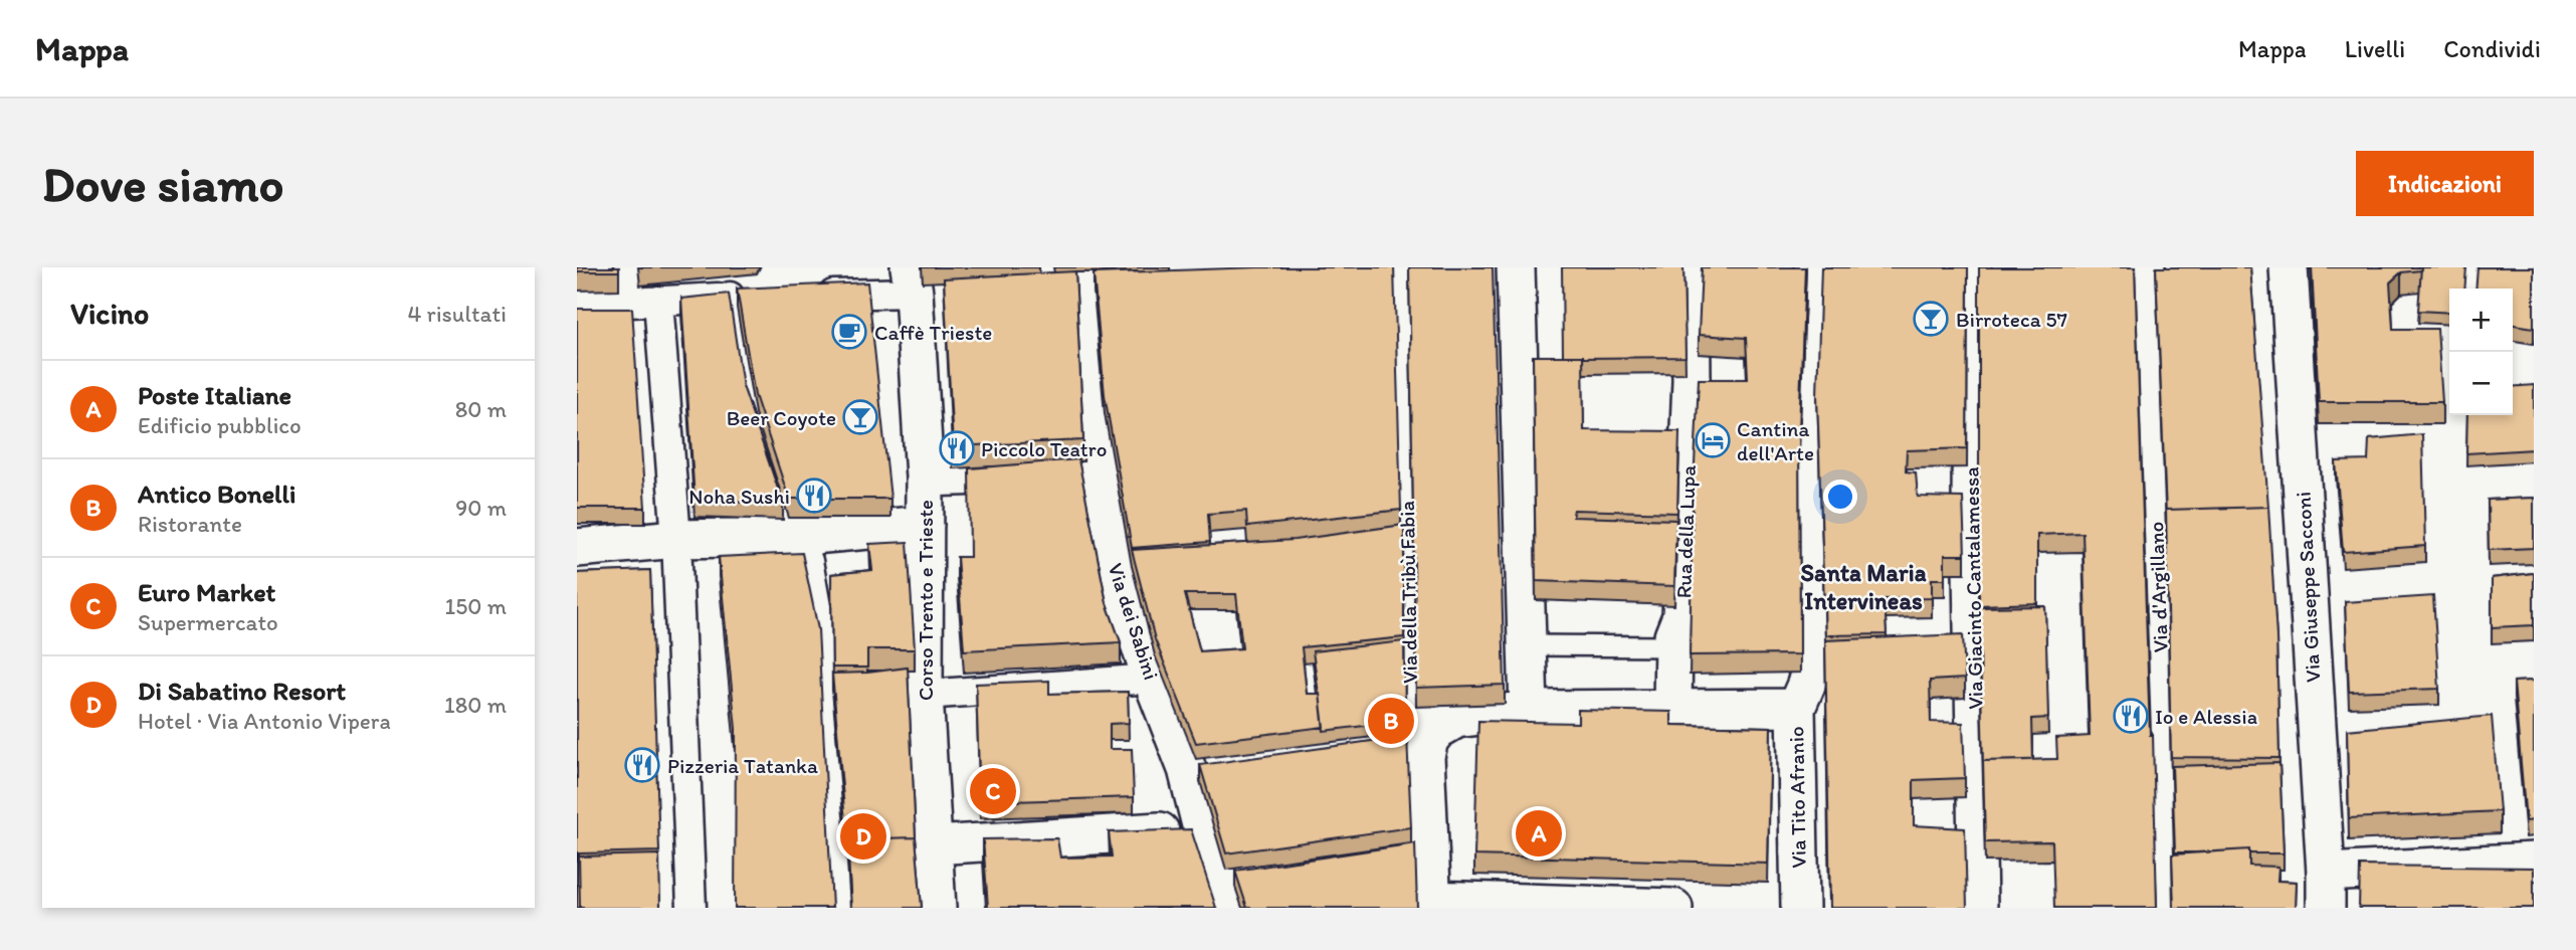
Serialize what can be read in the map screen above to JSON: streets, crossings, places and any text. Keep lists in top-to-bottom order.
{
  "streets": {
    "street": [
      "Rua della Lupa",
      "Via d'Argillano",
      "Via Giuseppe Sacconi",
      "Via Giacinto Cantalamessa",
      "Via della Tribù Fabia",
      "Corso Trento e Trieste",
      "Via dei Sabini",
      "Via Tito Afranio"
    ]
  },
  "districts": ["Santa Maria Intervineas"],
  "places": {
    "bar": ["Birroteca 57", "Beer Coyote"],
    "cafe": ["Caffè Trieste"],
    "hotel": ["Cantina dell'Arte"],
    "restaurant": [
      "Piccolo Teatro",
      "Noha Sushi",
      "Io e Alessia",
      "Pizzeria Tatanka"
    ]
  },
  "page": {
    "header": "Mappa",
    "nav": ["Mappa", "Livelli", "Condividi"],
    "buttons": "Indicazioni",
    "title": "Dove siamo",
    "heading": ["Vicino", "4 risultati"],
    "map_buttons": ["+", "−"],
    "list": [
      {
        "mark": "A",
        "name": "Poste Italiane",
        "note": "Edificio pubblico",
        "value": "80 m"
      },
      {
        "mark": "B",
        "name": "Antico Bonelli",
        "note": "Ristorante",
        "value": "90 m"
      },
      {
        "mark": "C",
        "name": "Euro Market",
        "note": "Supermercato",
        "value": "150 m"
      },
      {
        "mark": "D",
        "name": "Di Sabatino Resort",
        "note": "Hotel · Via Antonio Vipera",
        "value": "180 m"
      }
    ],
    "pins": [
      "B",
      "C",
      "A",
      "D"
    ]
  }
}
